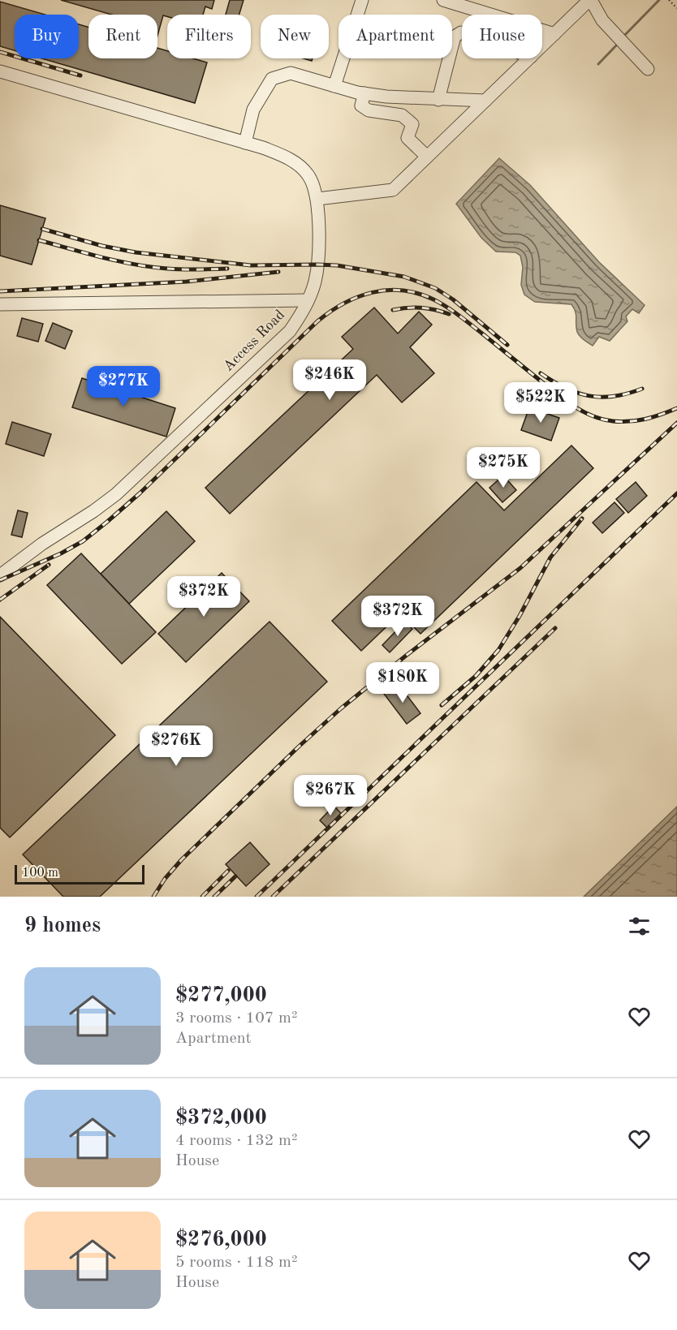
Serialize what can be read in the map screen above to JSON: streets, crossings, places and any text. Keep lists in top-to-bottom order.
{
  "streets": {
    "lane": ["Access Road"]
  },
  "scale_bar": "100 m",
  "page": {
    "chip": [
      "Buy",
      "Rent",
      "Filters",
      "New",
      "Apartment",
      "House"
    ],
    "price": [
      "$246K",
      "$277K",
      "$522K",
      "$275K",
      "$372K",
      "$372K",
      "$180K",
      "$276K",
      "$267K"
    ],
    "scale": "100 m",
    "heading": "9 homes",
    "list": [
      {
        "name": "$277,000",
        "note": "3 rooms · 107 m² · Apartment"
      },
      {
        "name": "$372,000",
        "note": "4 rooms · 132 m² · House"
      },
      {
        "name": "$276,000",
        "note": "5 rooms · 118 m² · House"
      }
    ]
  }
}
